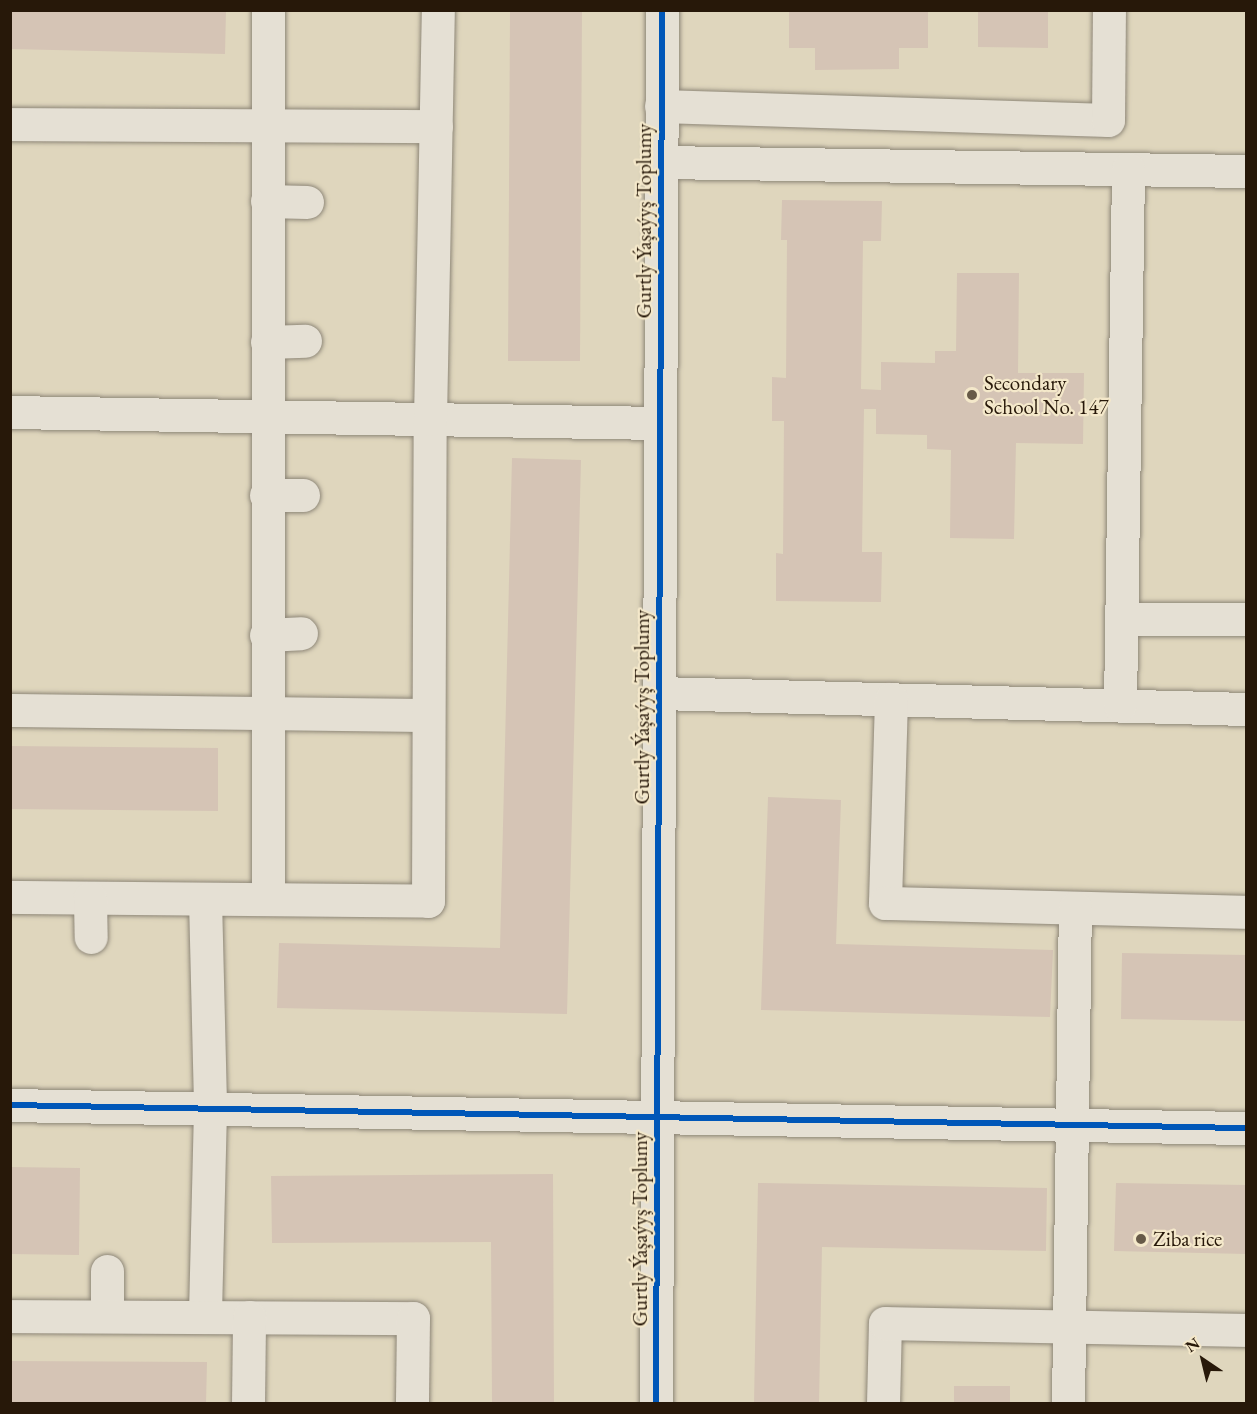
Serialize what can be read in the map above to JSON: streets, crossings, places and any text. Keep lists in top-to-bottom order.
{
  "streets": {
    "street": ["Gurtly Ýaşaýyş Toplumy"]
  },
  "places": ["Secondary School No. 147", "Ziba rice"],
  "north": "top left"
}
